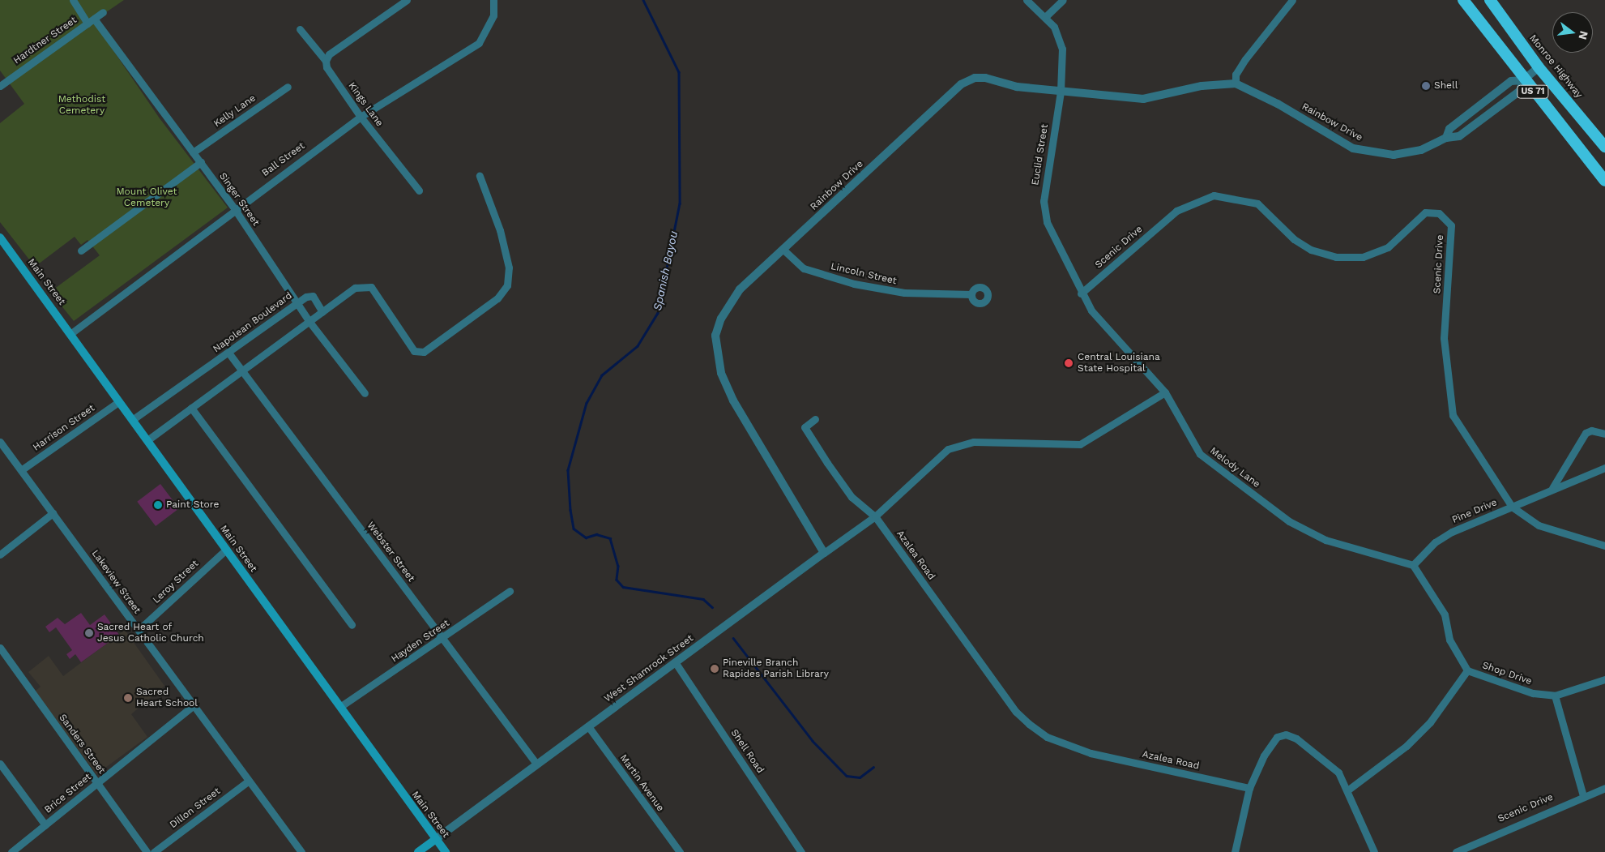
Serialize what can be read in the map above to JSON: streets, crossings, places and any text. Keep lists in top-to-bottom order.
{
  "streets": {
    "highway": ["Monroe Highway", "US 71"],
    "main road": ["Main Street"],
    "street": [
      "Hardtner Street",
      "Kings Lane",
      "Kelly Lane",
      "Rainbow Drive",
      "Euclid Street",
      "Ball Street",
      "Singer Street",
      "Scenic Drive",
      "Lincoln Street",
      "Napolean Boulevard",
      "Harrison Street",
      "Melody Lane",
      "Pine Drive",
      "Webster Street",
      "Azalea Road",
      "Lakeview Street",
      "Leroy Street",
      "Hayden Street",
      "West Shamrock Street",
      "Shop Drive",
      "Sanders Street",
      "Shell Road",
      "Martin Avenue",
      "Brice Street",
      "Dillon Street"
    ]
  },
  "crossings": [
    ["Hardtner Street", "Singer Street"],
    ["Monroe Highway", "Rainbow Drive"],
    ["US 71", "Rainbow Drive"],
    ["Kings Lane", "Ball Street"],
    ["Kelly Lane", "Singer Street"],
    ["Rainbow Drive", "Euclid Street"],
    ["Rainbow Drive", "Lincoln Street"],
    ["Rainbow Drive", "West Shamrock Street"],
    ["Euclid Street", "Scenic Drive"],
    ["Euclid Street", "Melody Lane"],
    ["Ball Street", "Singer Street"],
    ["Ball Street", "Main Street"],
    ["Singer Street", "Napolean Boulevard"],
    ["Scenic Drive", "Melody Lane"],
    ["Scenic Drive", "Pine Drive"],
    ["Main Street", "Napolean Boulevard"],
    ["Main Street", "Harrison Street"],
    ["Main Street", "Leroy Street"],
    ["Main Street", "Hayden Street"],
    ["Main Street", "West Shamrock Street"],
    ["Napolean Boulevard", "Webster Street"],
    ["Harrison Street", "Lakeview Street"],
    ["Melody Lane", "Pine Drive"],
    ["Melody Lane", "West Shamrock Street"],
    ["Melody Lane", "Shop Drive"],
    ["Pine Drive", "Shop Drive"],
    ["Webster Street", "Hayden Street"],
    ["Webster Street", "West Shamrock Street"],
    ["Azalea Road", "West Shamrock Street"],
    ["Lakeview Street", "Leroy Street"],
    ["Lakeview Street", "Brice Street"],
    ["Lakeview Street", "Dillon Street"],
    ["West Shamrock Street", "Shell Road"],
    ["West Shamrock Street", "Martin Avenue"],
    ["Sanders Street", "Brice Street"]
  ],
  "water": ["Spanish Bayou"],
  "parks": ["Methodist Cemetery", "Mount Olivet Cemetery"],
  "places": [
    "Shell",
    "Central Louisiana State Hospital",
    "Paint Store",
    "Sacred Heart of Jesus Catholic Church",
    "Pineville Branch Rapides Parish Library",
    "Sacred Heart School"
  ],
  "north": "right"
}
